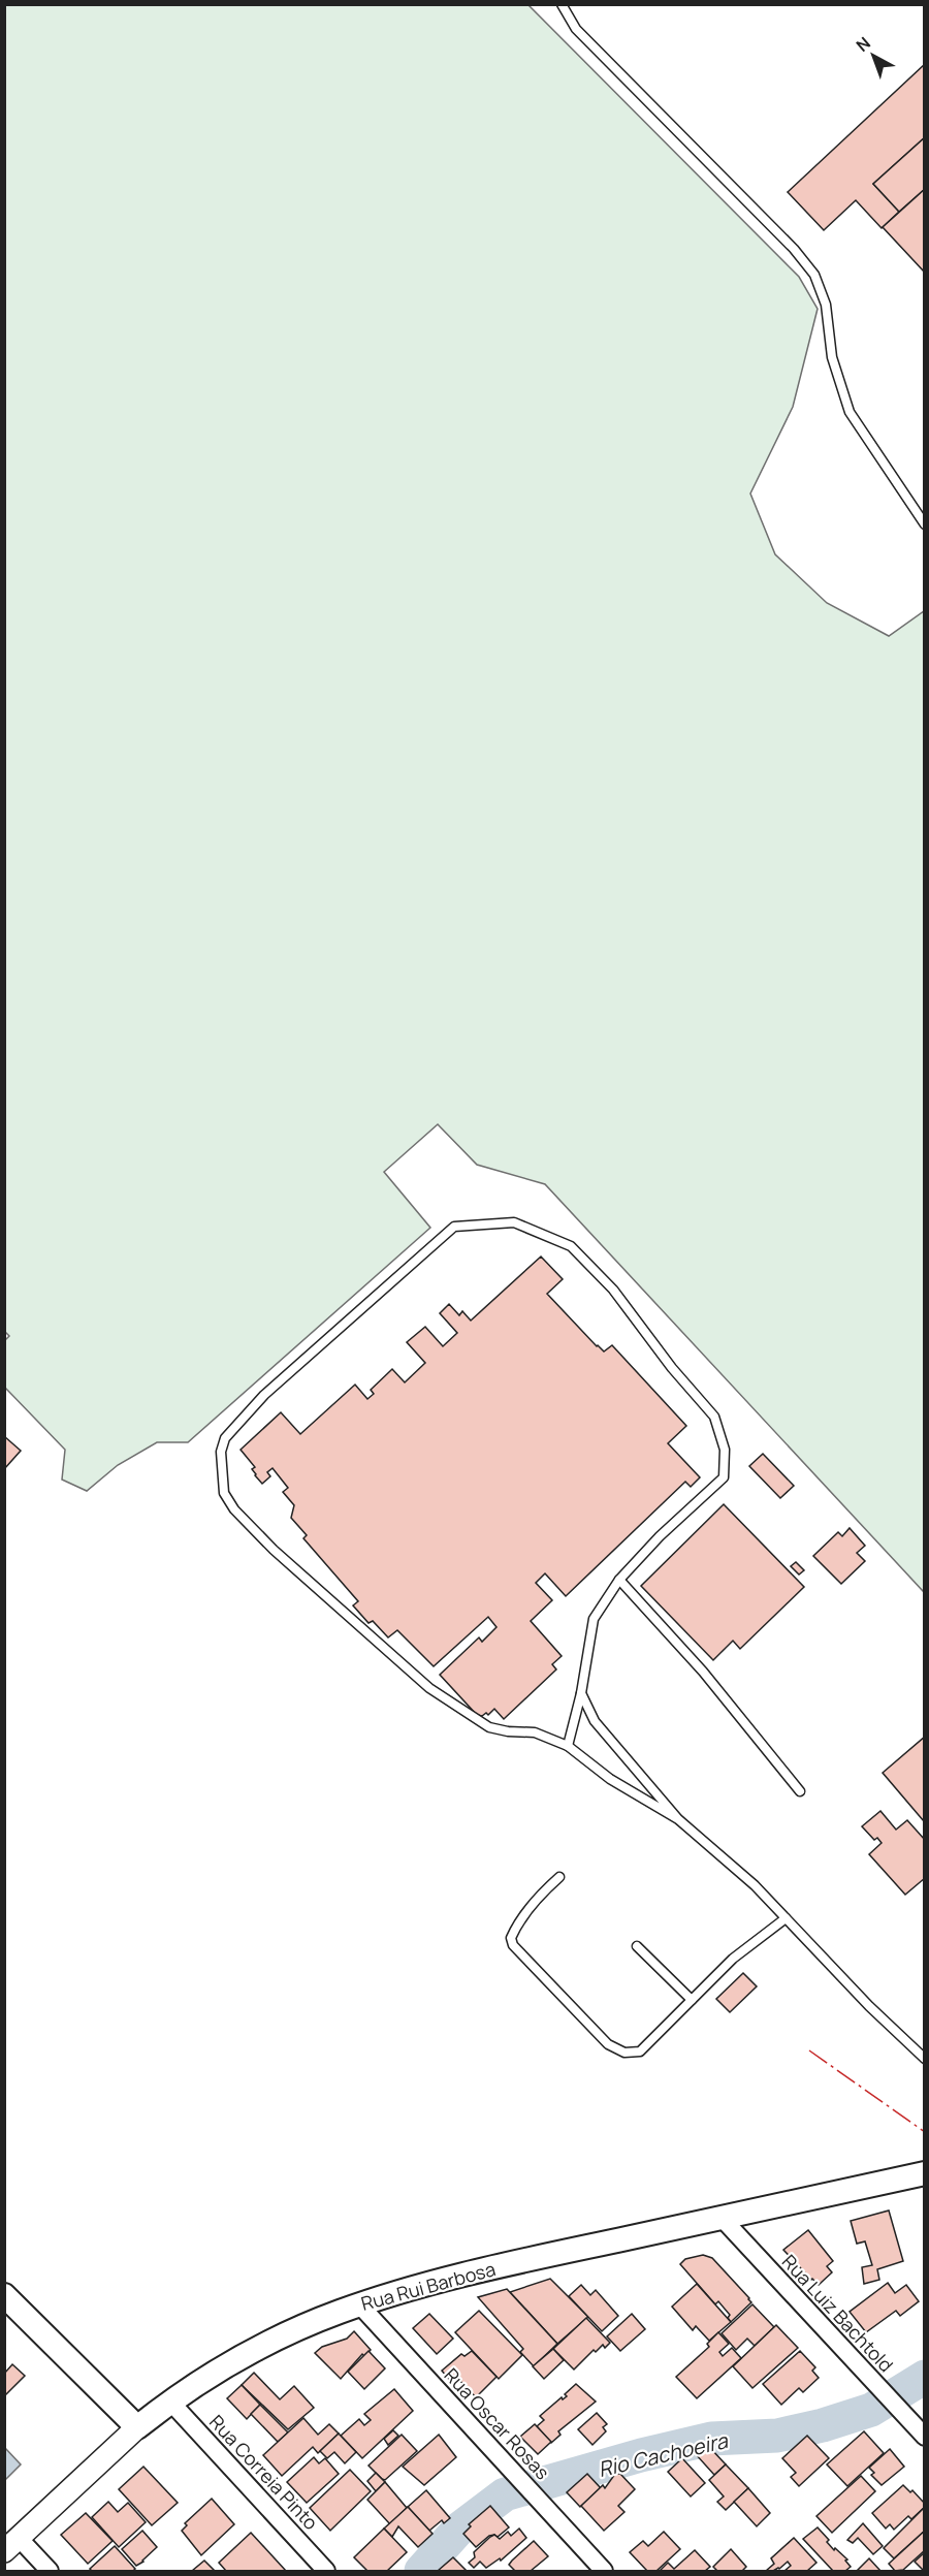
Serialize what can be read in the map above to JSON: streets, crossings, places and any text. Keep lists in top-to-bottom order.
{
  "streets": {
    "main road": ["Rua Rui Barbosa"],
    "street": ["Rua Luiz Bachtold", "Rua Oscar Rosas", "Rua Correia Pinto"]
  },
  "crossings": [
    ["Rua Rui Barbosa", "Rua Luiz Bachtold"],
    ["Rua Rui Barbosa", "Rua Oscar Rosas"],
    ["Rua Rui Barbosa", "Rua Correia Pinto"]
  ],
  "water": ["Rio Cachoeira"],
  "north": "top left"
}
